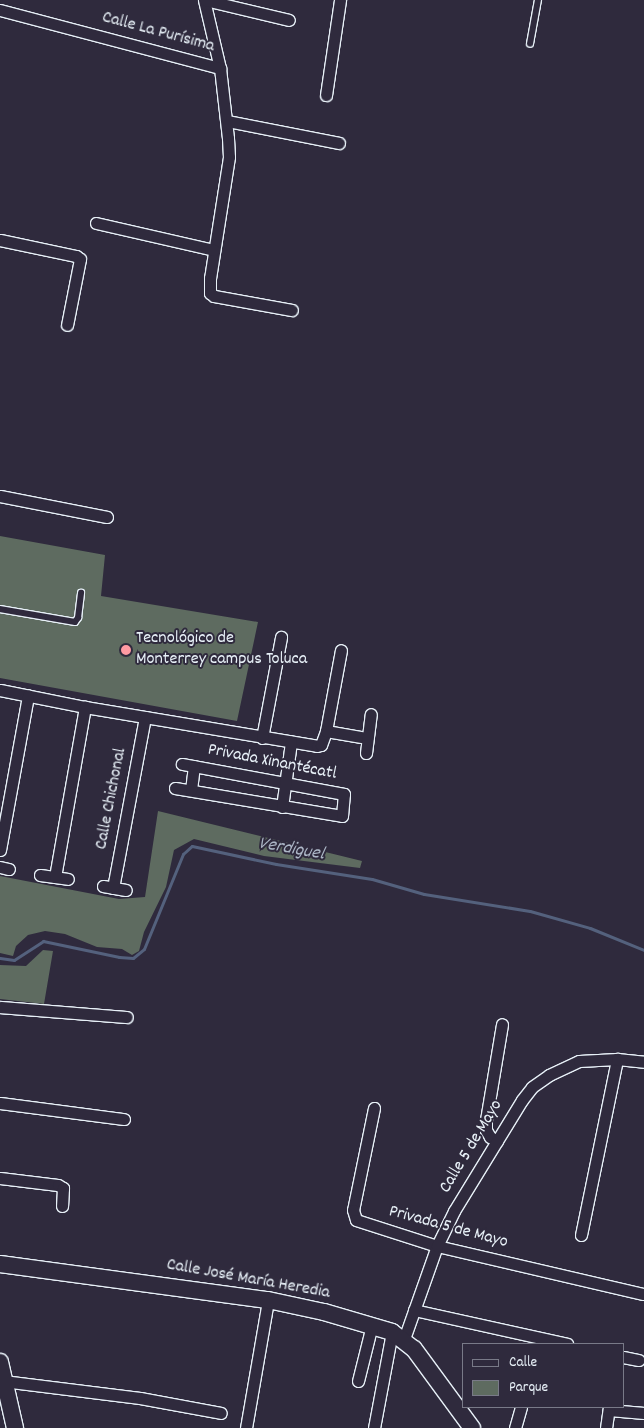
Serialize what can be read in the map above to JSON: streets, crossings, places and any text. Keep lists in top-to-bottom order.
{
  "streets": {
    "main road": ["Calle José María Heredia"],
    "street": [
      "Calle La Purísima",
      "Privada Xinantécatl",
      "Calle Chichonal",
      "Calle 5 de Mayo",
      "Privada 5 de Mayo"
    ]
  },
  "crossings": [
    ["Calle 5 de Mayo", "Privada 5 de Mayo"],
    ["Calle 5 de Mayo", "Calle José María Heredia"]
  ],
  "water": ["Verdiguel"],
  "places": ["Tecnológico de Monterrey campus Toluca"],
  "legend": ["Calle", "Parque"]
}
